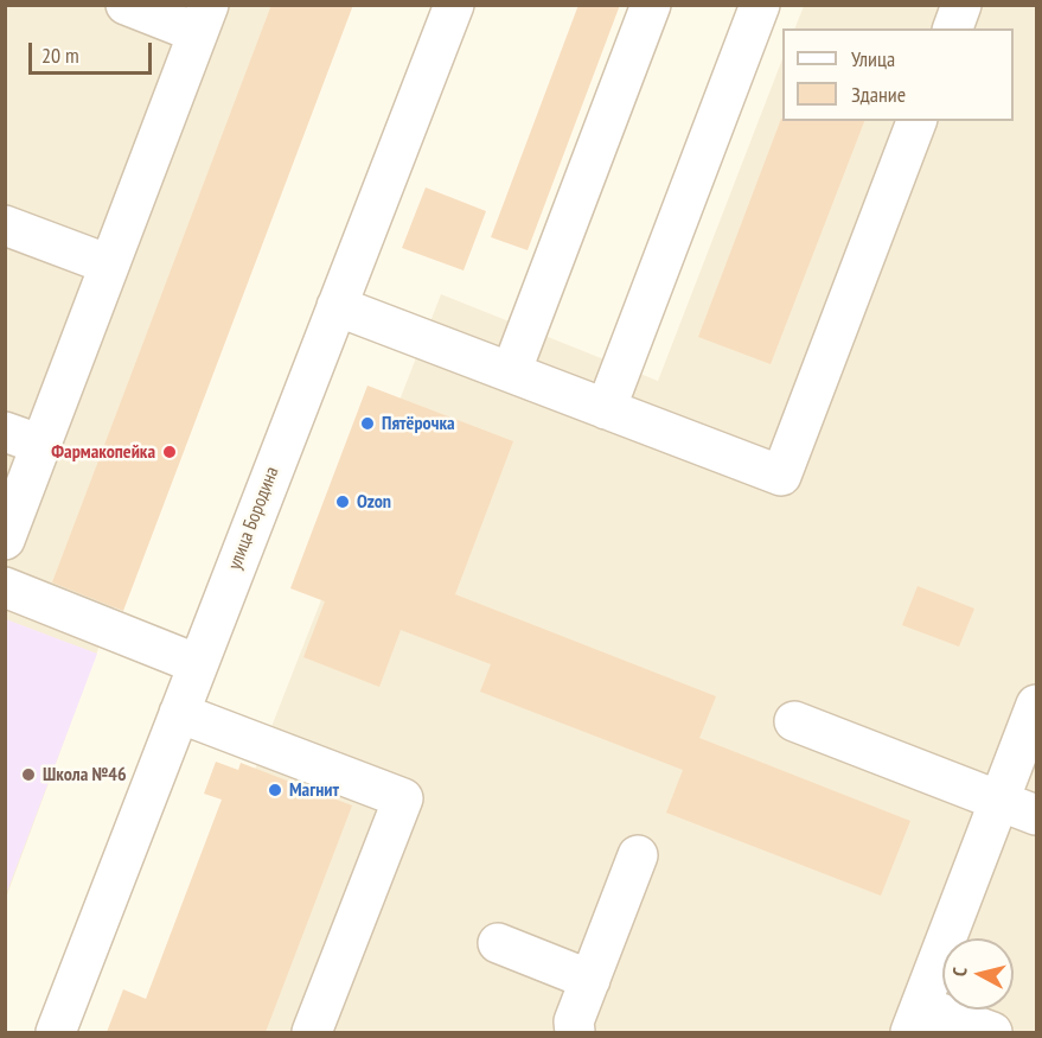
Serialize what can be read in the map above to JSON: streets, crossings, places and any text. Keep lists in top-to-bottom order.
{
  "streets": {
    "street": ["улица Бородина"]
  },
  "places": [
    "Пятёрочка",
    "Фармакопейка",
    "Ozon",
    "Школа №46",
    "Магнит"
  ],
  "legend": ["Улица", "Здание"],
  "scale_bar": "20 m",
  "north": "left"
}
